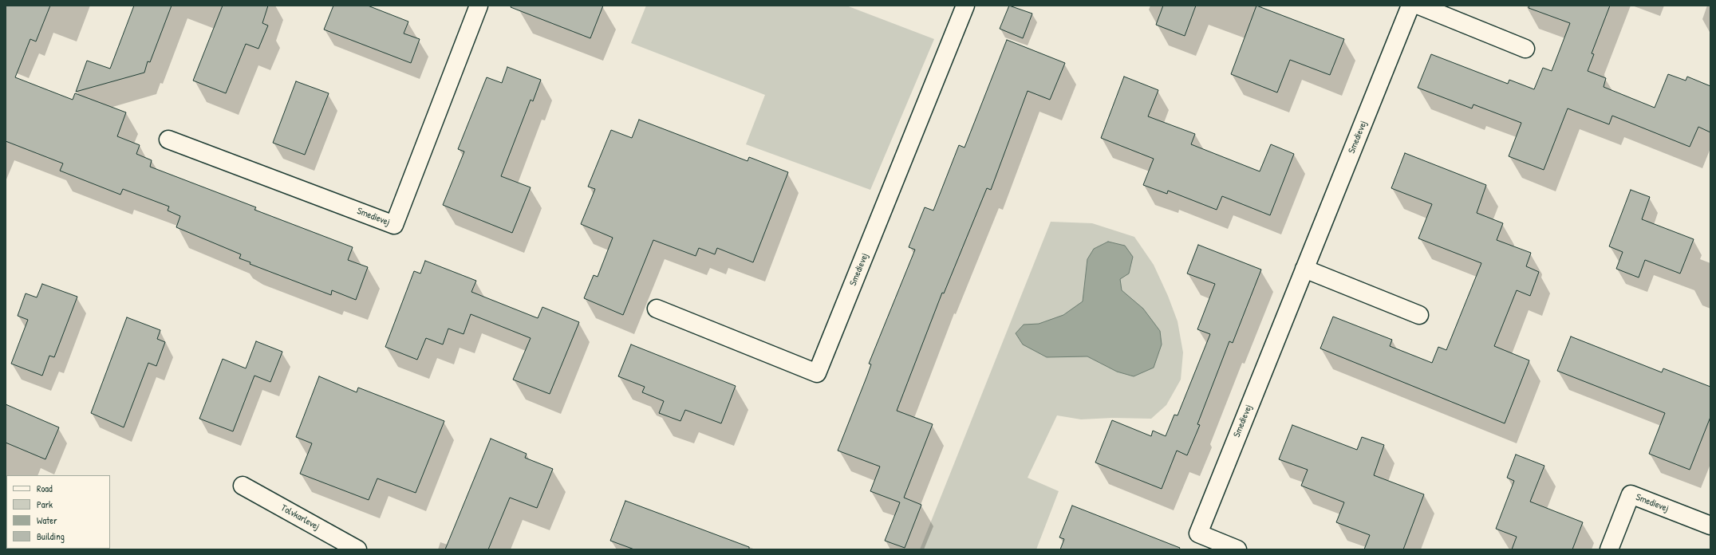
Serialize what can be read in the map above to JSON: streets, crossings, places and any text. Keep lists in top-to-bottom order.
{
  "streets": {
    "street": ["Smedievej", "Tolvkarlevej"]
  },
  "legend": [
    "Road",
    "Park",
    "Water",
    "Building"
  ]
}
